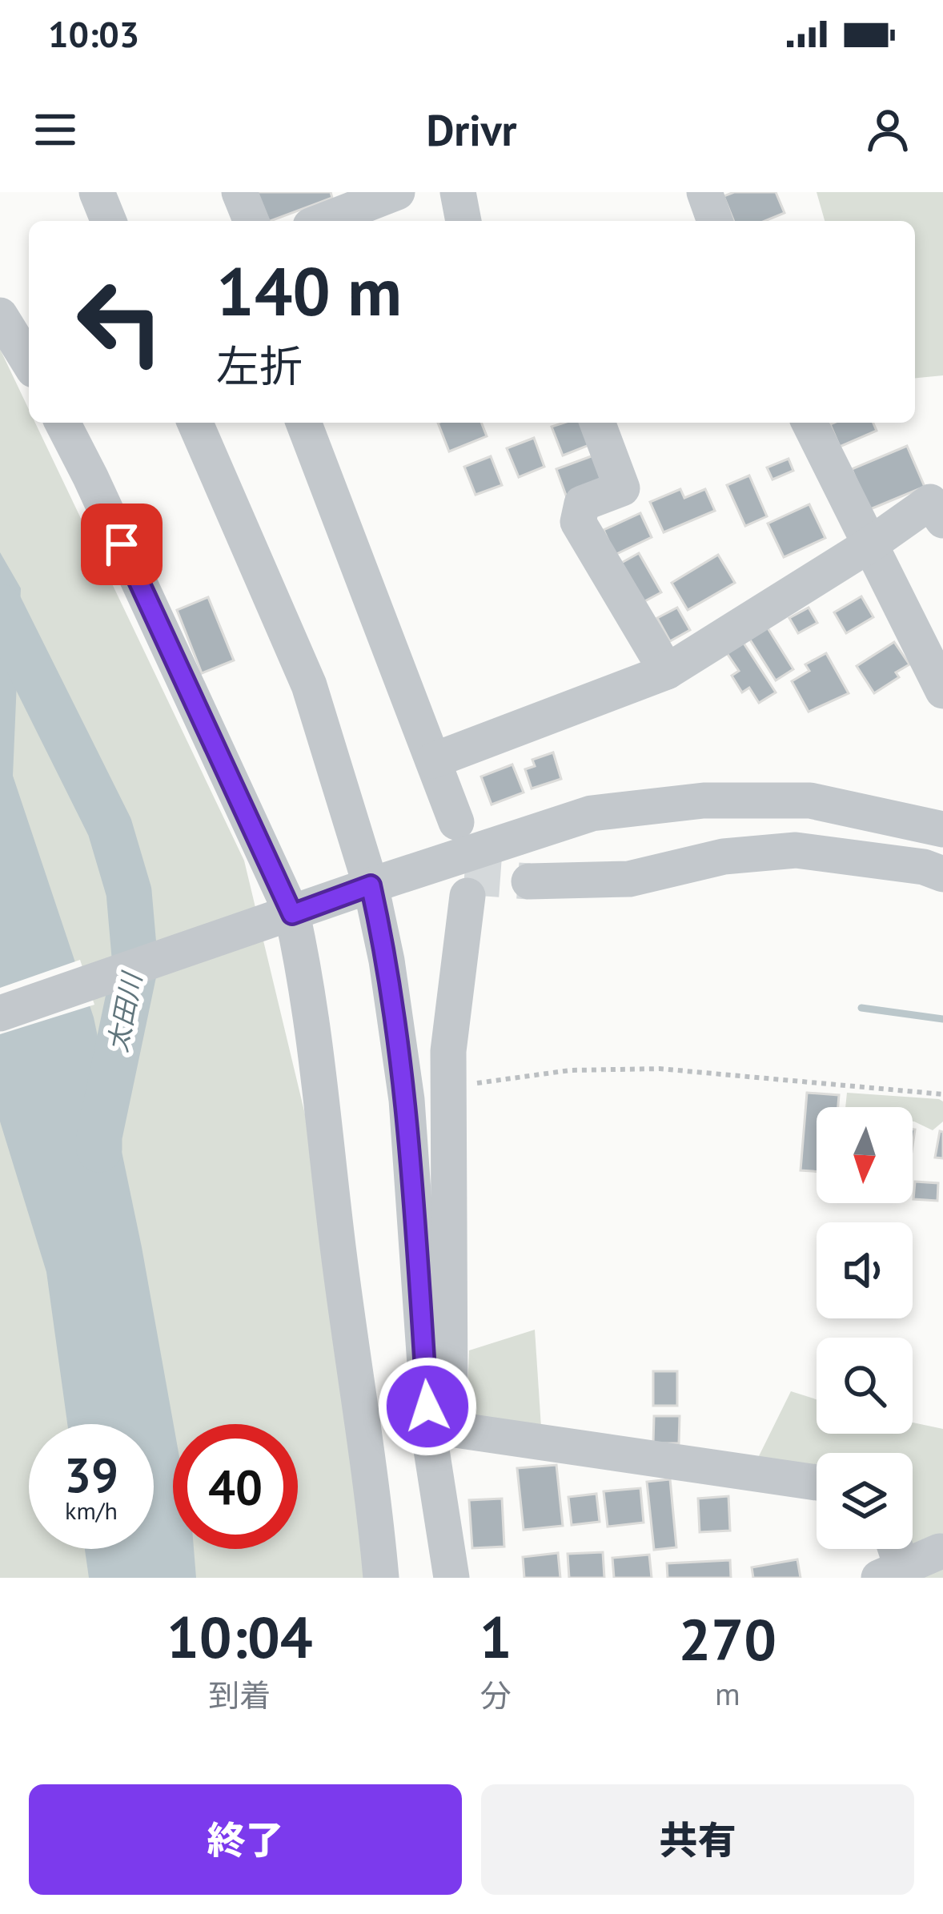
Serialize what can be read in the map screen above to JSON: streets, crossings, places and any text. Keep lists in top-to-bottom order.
{
  "water": ["太田川"],
  "north": "bottom",
  "page": {
    "status": "10:03",
    "header": "Drivr",
    "turn": ["140 m", "左折"],
    "speed": "39 km/h",
    "limit": "40",
    "eta": [
      "10:04",
      "到着",
      "1",
      "分",
      "270",
      "m"
    ],
    "buttons": ["終了", "共有"]
  }
}
